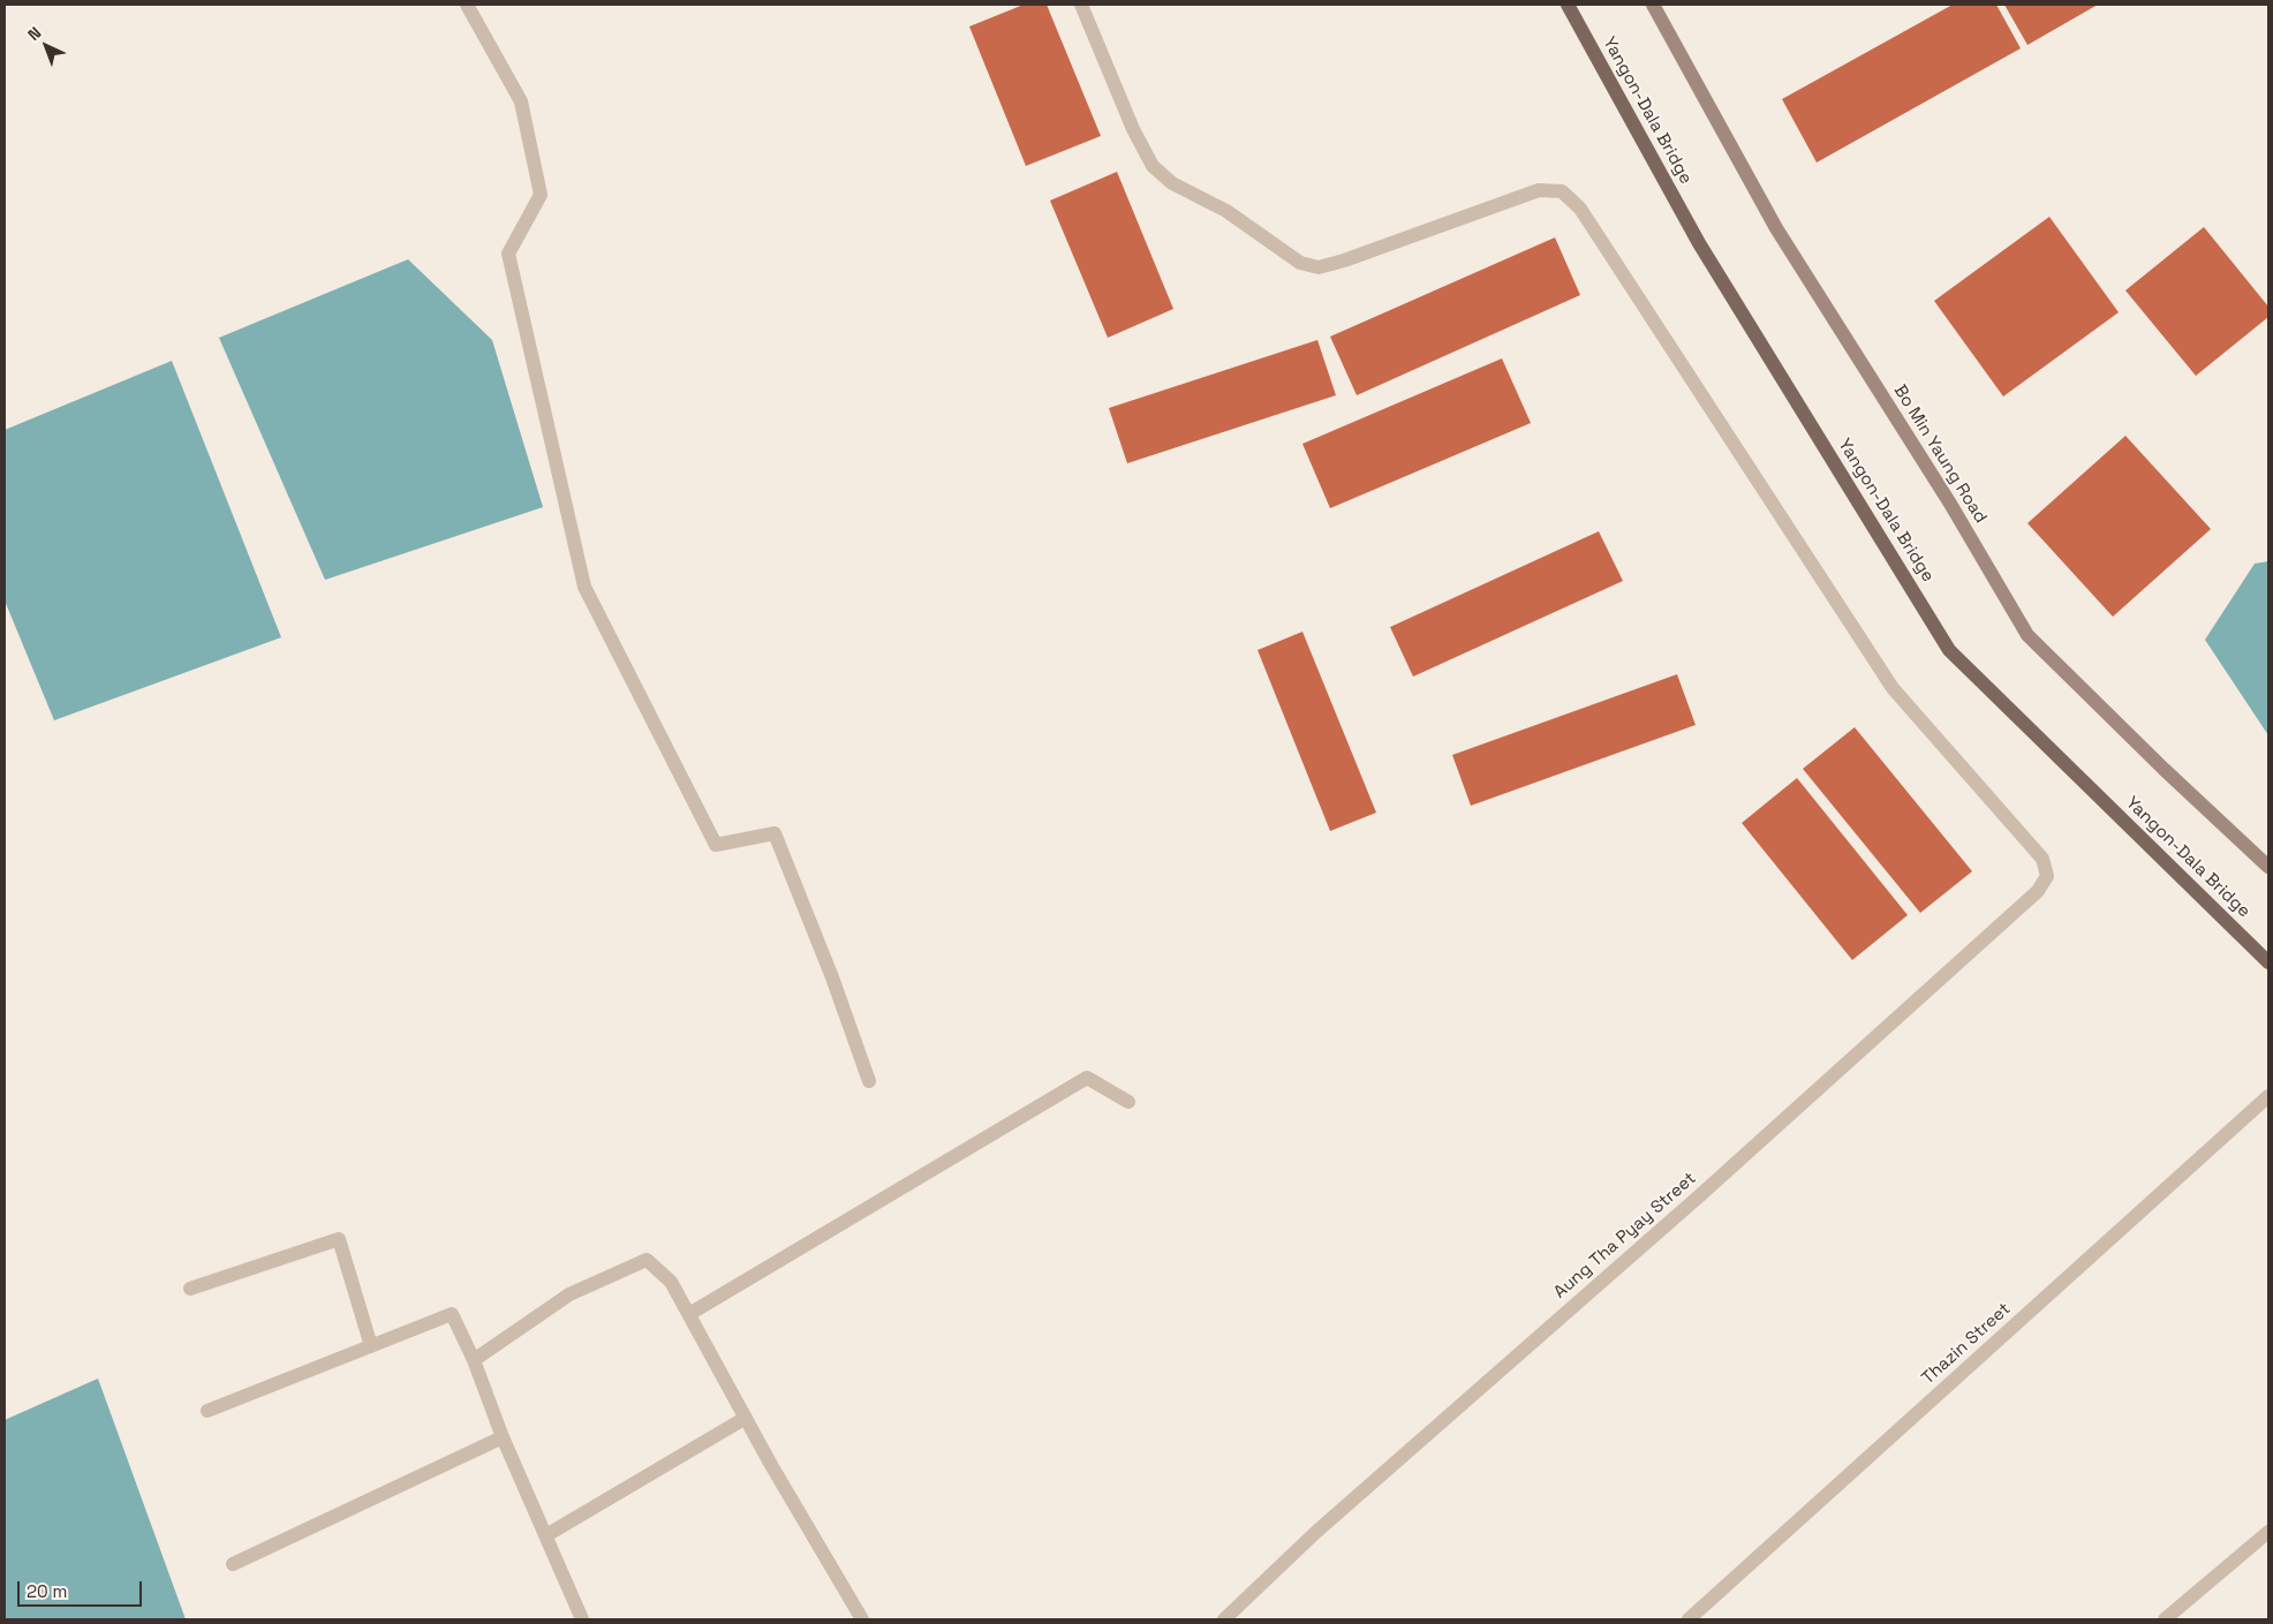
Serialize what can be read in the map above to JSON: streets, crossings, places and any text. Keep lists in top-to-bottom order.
{
  "streets": {
    "main road": ["Yangon-Dala Bridge"],
    "street": ["Bo Min Yaung Road", "Aung Tha Pyay Street", "Thazin Street"]
  },
  "scale_bar": "20 m",
  "north": "top left"
}
